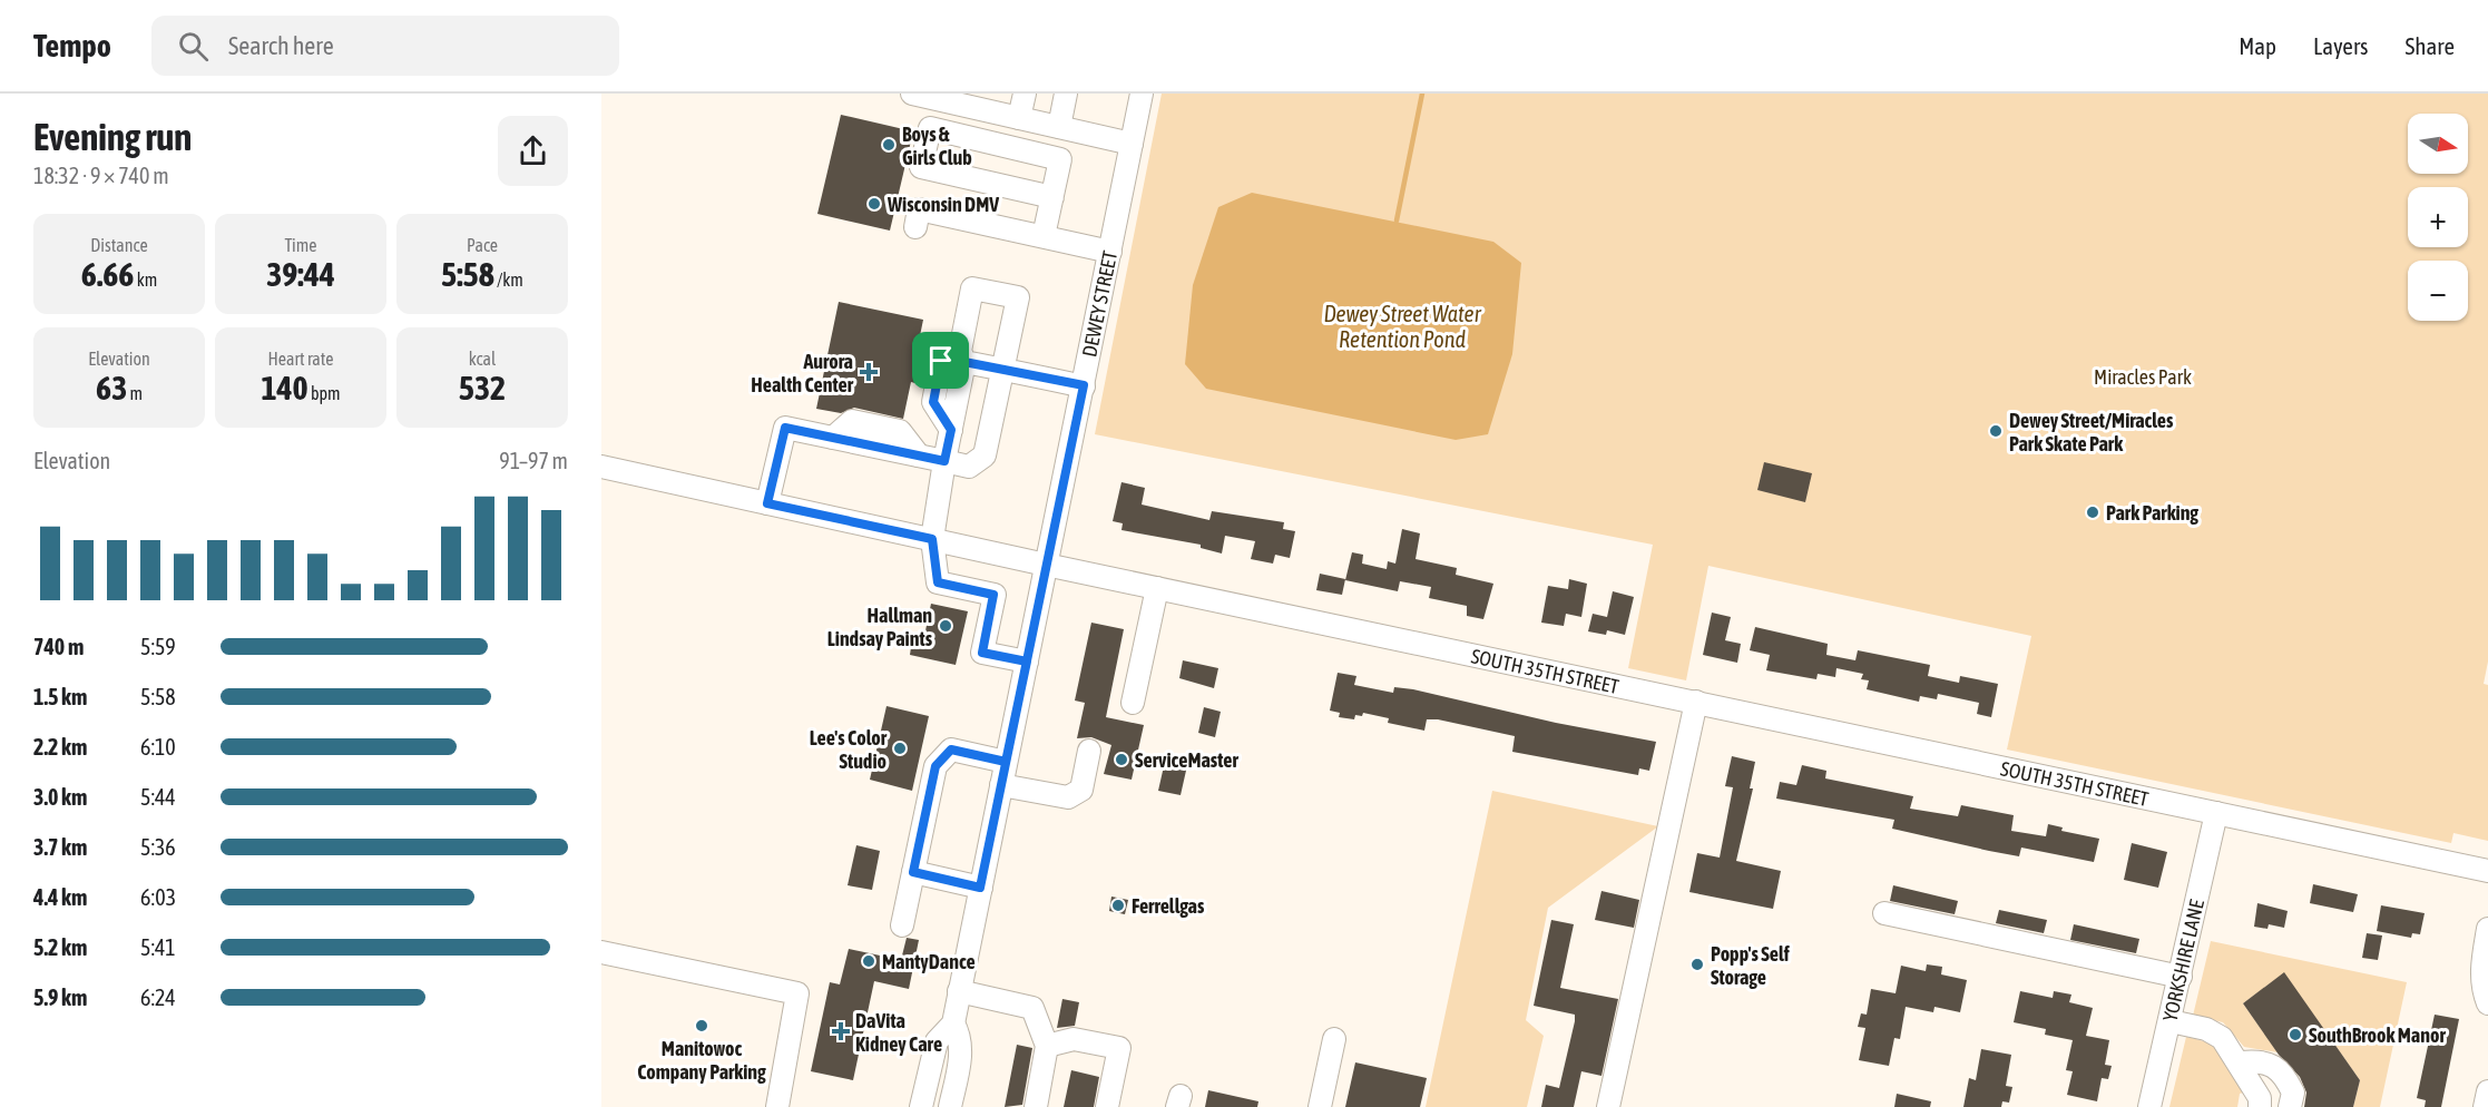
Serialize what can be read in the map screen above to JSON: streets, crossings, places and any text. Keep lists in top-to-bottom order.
{
  "streets": {
    "street": ["DEWEY STREET", "SOUTH 35TH STREET", "YORKSHIRE LANE"]
  },
  "crossings": [
    ["DEWEY STREET", "SOUTH 35TH STREET"],
    ["SOUTH 35TH STREET", "YORKSHIRE LANE"]
  ],
  "water": ["Dewey Street Water Retention Pond"],
  "parks": ["Miracles Park"],
  "places": {
    "other": [
      "Boys & Girls Club",
      "Wisconsin DMV",
      "Dewey Street/Miracles Park Skate Park",
      "Park Parking",
      "Hallman Lindsay Paints",
      "Lee's Color Studio",
      "ServiceMaster",
      "Ferrellgas",
      "MantyDance",
      "Popp's Self Storage",
      "Manitowoc Company Parking",
      "SouthBrook Manor"
    ],
    "health": ["Aurora Health Center", "DaVita Kidney Care"]
  },
  "north": "right",
  "page": {
    "header": "Tempo",
    "search": "Search here",
    "nav": ["Map", "Layers", "Share"],
    "heading": ["Evening run", "18:32 · 9 × 740 m"],
    "map_buttons": ["+", "−"],
    "stats": [
      ["Distance", "6.66 km"],
      ["Time", "39:44"],
      ["Pace", "5:58 /km"],
      ["Elevation", "63 m"],
      ["Heart rate", "140 bpm"],
      ["kcal", "532"]
    ],
    "chart": ["Elevation", "91–97 m"],
    "list": [
      {
        "name": "740 m",
        "note": "5:59"
      },
      {
        "name": "1.5 km",
        "note": "5:58"
      },
      {
        "name": "2.2 km",
        "note": "6:10"
      },
      {
        "name": "3.0 km",
        "note": "5:44"
      },
      {
        "name": "3.7 km",
        "note": "5:36"
      },
      {
        "name": "4.4 km",
        "note": "6:03"
      },
      {
        "name": "5.2 km",
        "note": "5:41"
      },
      {
        "name": "5.9 km",
        "note": "6:24"
      }
    ]
  }
}
